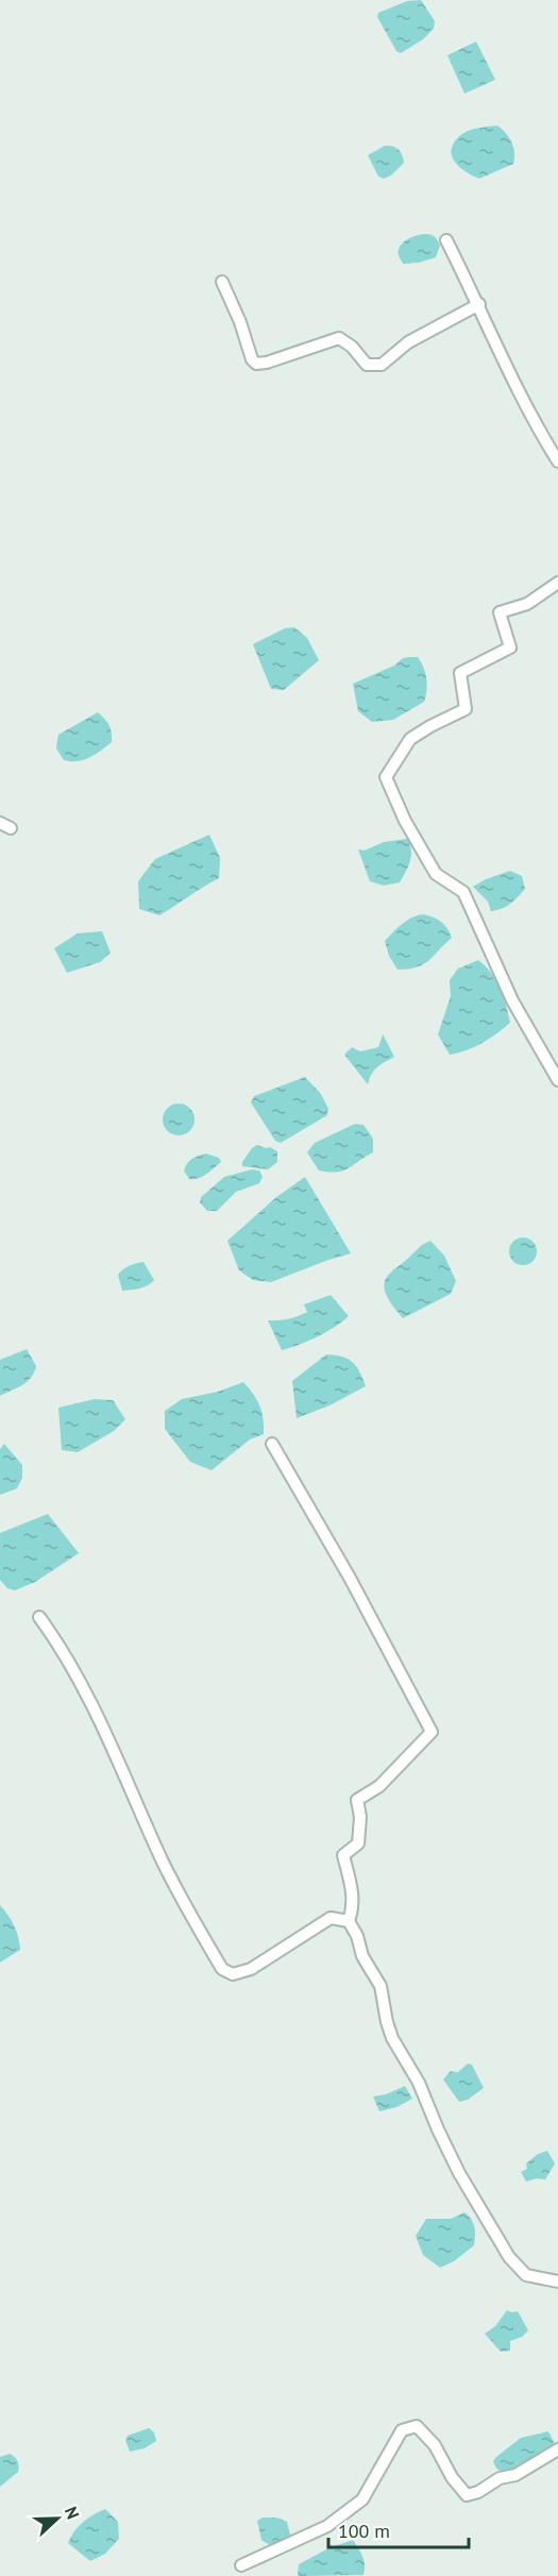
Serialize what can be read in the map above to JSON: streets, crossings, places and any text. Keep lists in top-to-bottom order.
{
  "scale_bar": "100 m",
  "north": "right"
}
